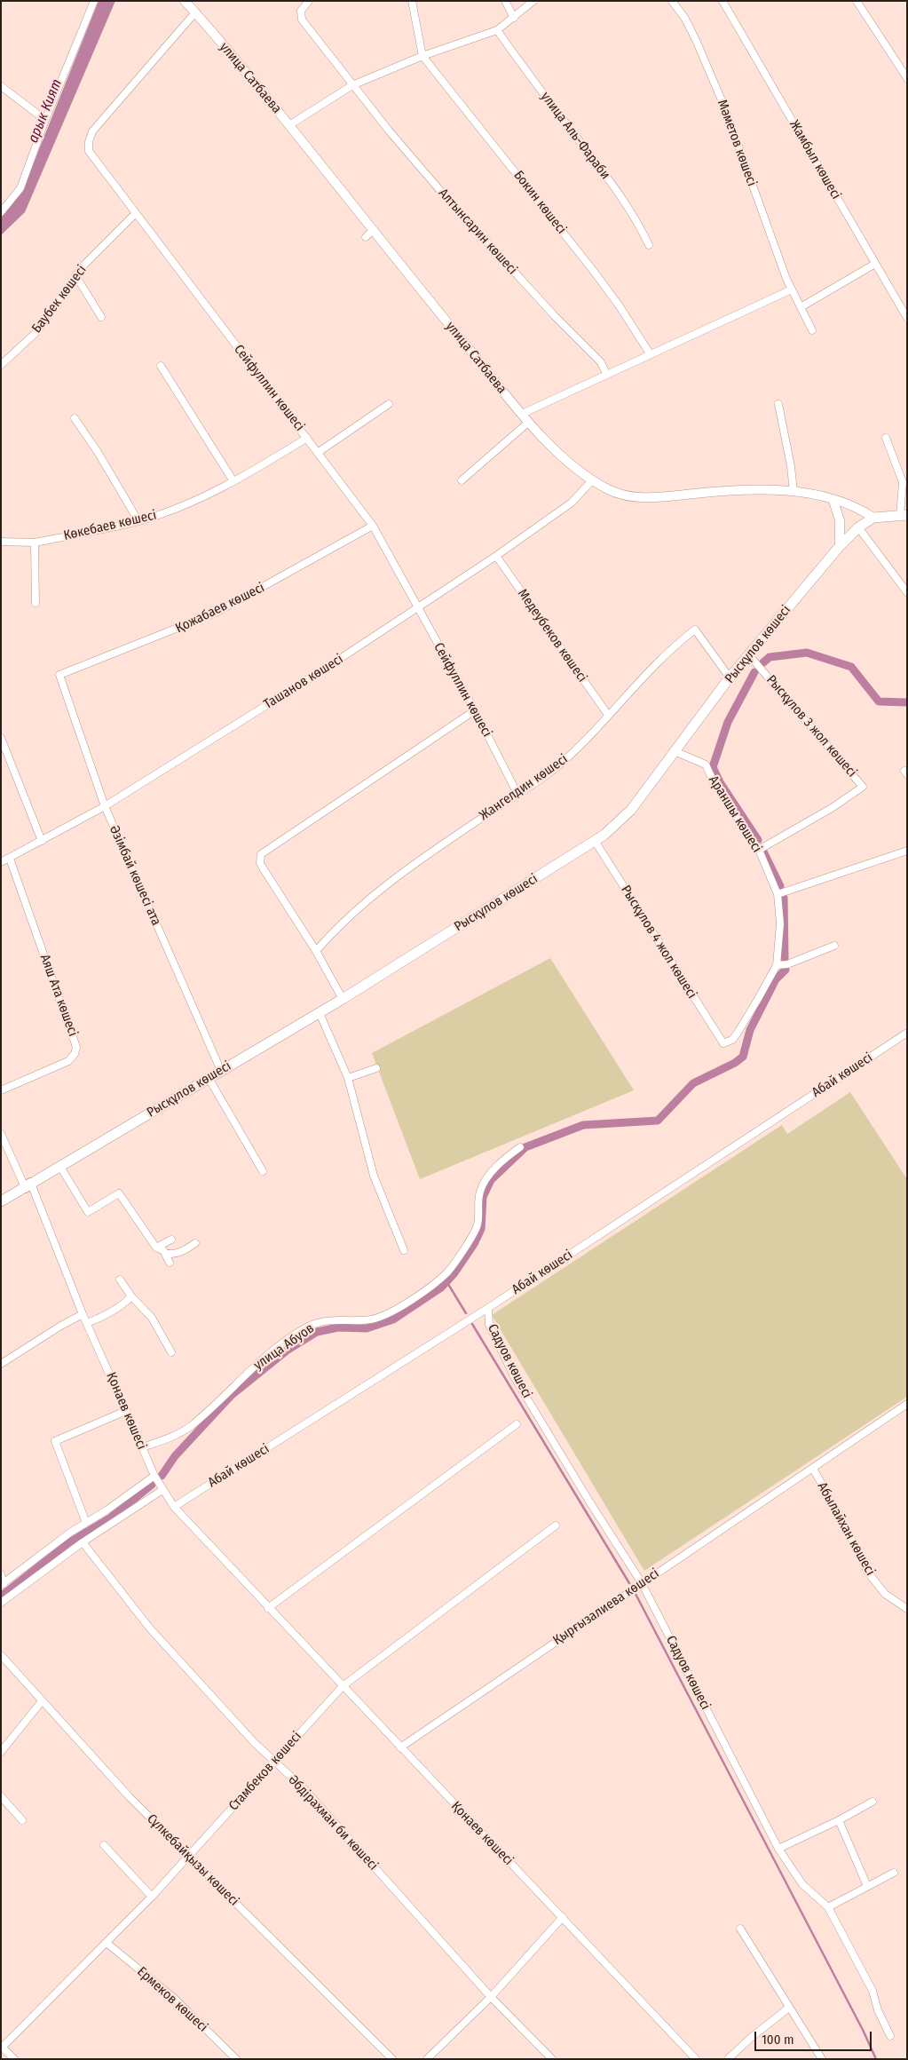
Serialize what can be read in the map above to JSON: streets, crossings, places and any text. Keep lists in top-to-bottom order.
{
  "streets": {
    "main road": ["Рысқұлов көшесі"],
    "street": [
      "улица Сатбаева",
      "улица Аль-Фараби",
      "Мәметов көшесі",
      "Жамбыл көшесі",
      "Бокин көшесі",
      "Алтынсарин көшесі",
      "Баубек көшесі",
      "Сейфуллин көшесі",
      "Көкебаев көшесі",
      "Қожабаев көшесі",
      "Медеубеков көшесі",
      "Ташанов көшесі",
      "Рысқұлов 3 жол көшесі",
      "Жангелдин көшесі",
      "Араншы көшесі",
      "Әзімбай көшесі ата",
      "Рысқұлов 4 жол көшесі",
      "Аяш Ата көшесі",
      "Абай көшесі",
      "улица Абуов",
      "Садуов көшесі",
      "Қонаев көшесі",
      "Абылайхан көшесі",
      "Қырғызалиева көшесі",
      "Стамбеков көшесі",
      "Әбдірахман би көшесі",
      "Сұлкебайқызы көшесі",
      "Ермеков көшесі"
    ]
  },
  "crossings": [
    ["улица Сатбаева", "Сейфуллин көшесі"],
    ["улица Сатбаева", "Рысқұлов көшесі"],
    ["улица Сатбаева", "Ташанов көшесі"],
    ["Баубек көшесі", "Сейфуллин көшесі"],
    ["Сейфуллин көшесі", "Көкебаев көшесі"],
    ["Сейфуллин көшесі", "Қожабаев көшесі"],
    ["Сейфуллин көшесі", "Ташанов көшесі"],
    ["Сейфуллин көшесі", "Жангелдин көшесі"],
    ["Қожабаев көшесі", "Әзімбай көшесі ата"],
    ["Медеубеков көшесі", "Ташанов көшесі"],
    ["Медеубеков көшесі", "Жангелдин көшесі"],
    ["Рысқұлов көшесі", "Рысқұлов 3 жол көшесі"],
    ["Рысқұлов көшесі", "Жангелдин көшесі"],
    ["Рысқұлов көшесі", "Араншы көшесі"],
    ["Рысқұлов көшесі", "Әзімбай көшесі ата"],
    ["Рысқұлов көшесі", "Рысқұлов 4 жол көшесі"],
    ["Рысқұлов көшесі", "Қонаев көшесі"],
    ["Ташанов көшесі", "Әзімбай көшесі ата"],
    ["Ташанов көшесі", "Аяш Ата көшесі"],
    ["Рысқұлов 3 жол көшесі", "Араншы көшесі"],
    ["Араншы көшесі", "Рысқұлов 4 жол көшесі"],
    ["Абай көшесі", "Садуов көшесі"],
    ["Абай көшесі", "Қонаев көшесі"],
    ["улица Абуов", "Қонаев көшесі"],
    ["Садуов көшесі", "Қырғызалиева көшесі"],
    ["Қонаев көшесі", "Қырғызалиева көшесі"],
    ["Қонаев көшесі", "Стамбеков көшесі"],
    ["Абылайхан көшесі", "Қырғызалиева көшесі"],
    ["Стамбеков көшесі", "Әбдірахман би көшесі"],
    ["Стамбеков көшесі", "Сұлкебайқызы көшесі"],
    ["Стамбеков көшесі", "Ермеков көшесі"]
  ],
  "water": ["арык Кият"],
  "scale_bar": "100 m"
}
